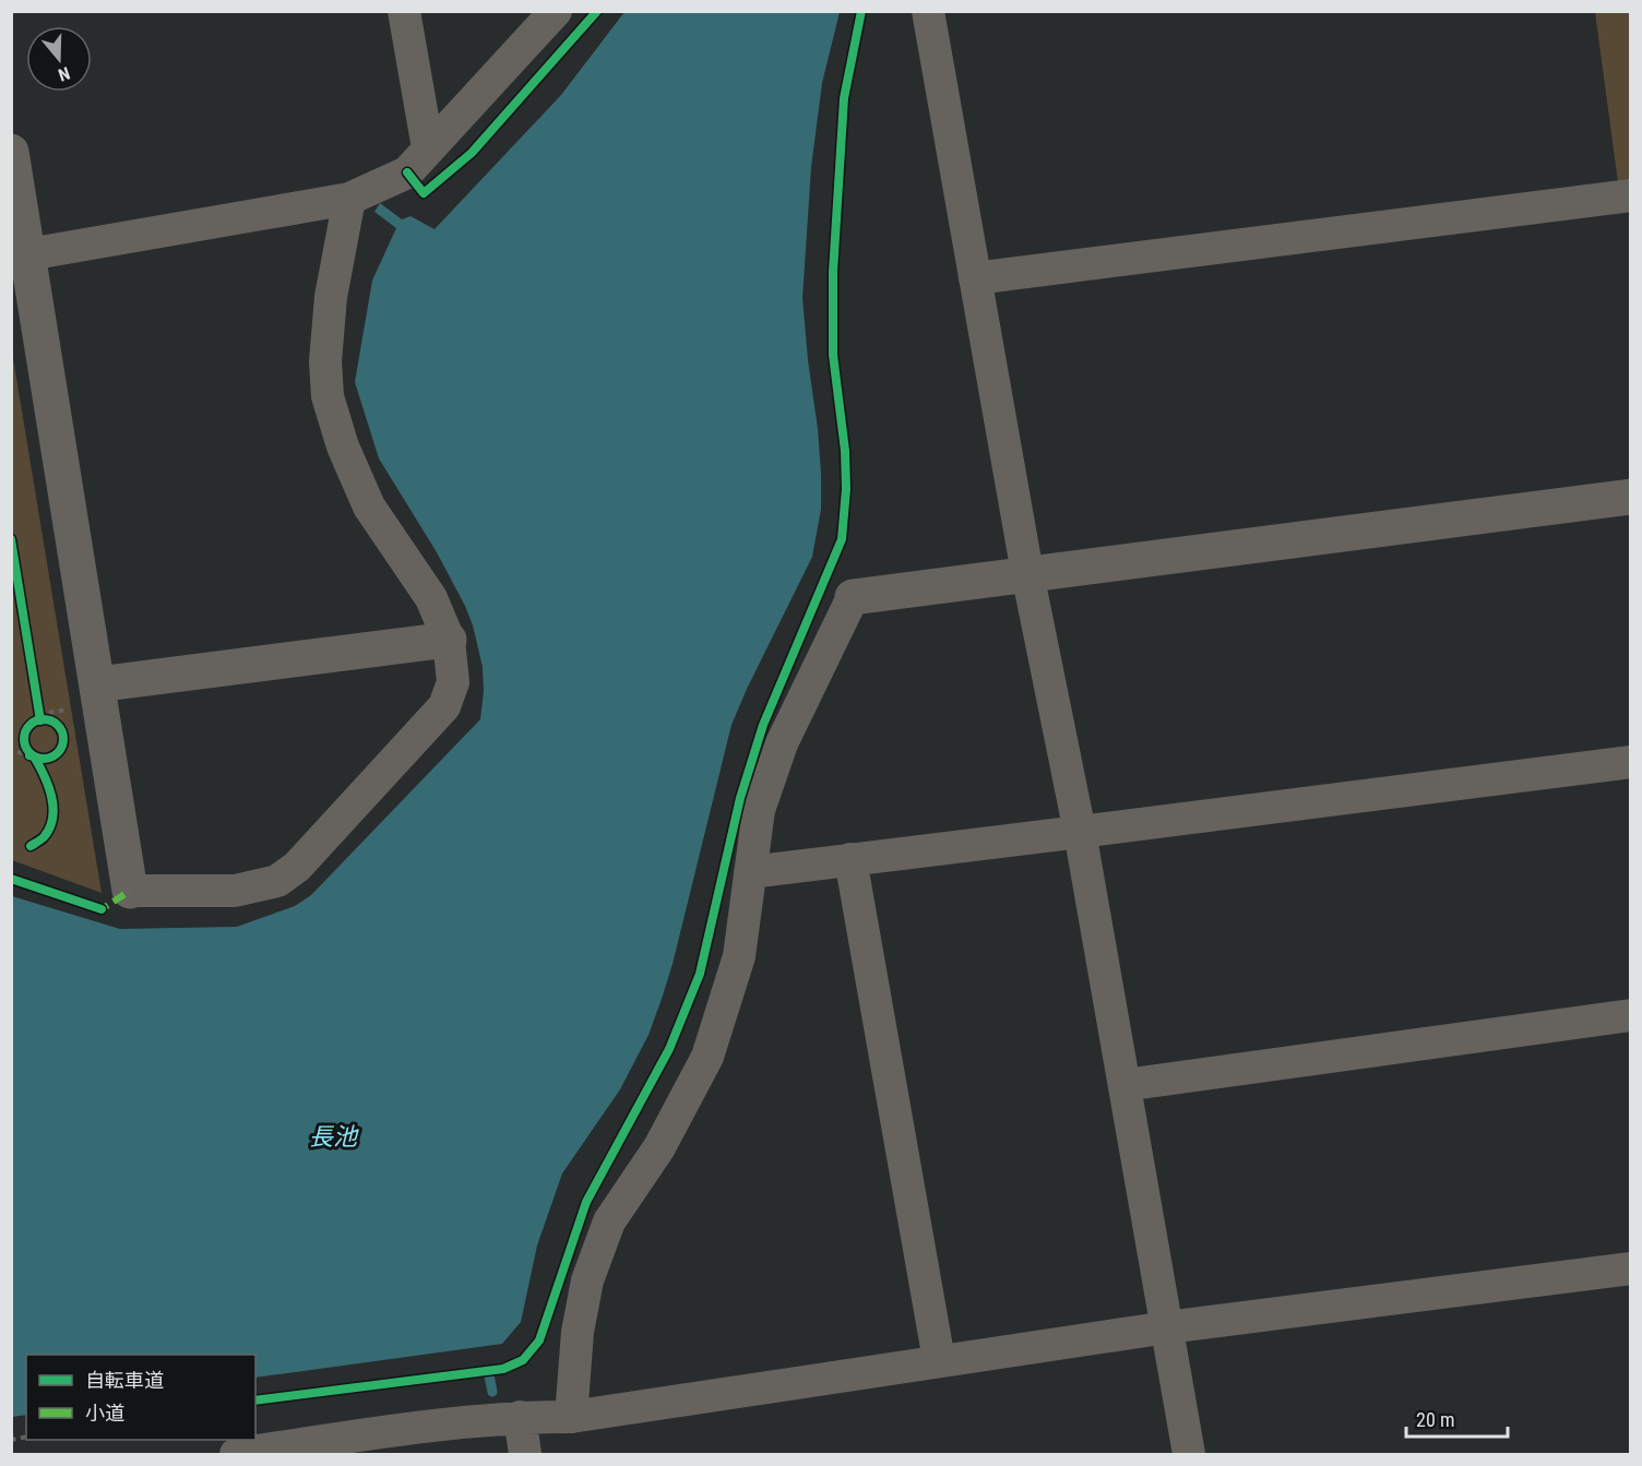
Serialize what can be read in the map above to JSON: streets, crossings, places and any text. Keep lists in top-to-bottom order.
{
  "water": ["長池"],
  "legend": ["自転車道", "小道"],
  "scale_bar": "20 m",
  "north": "bottom"
}
